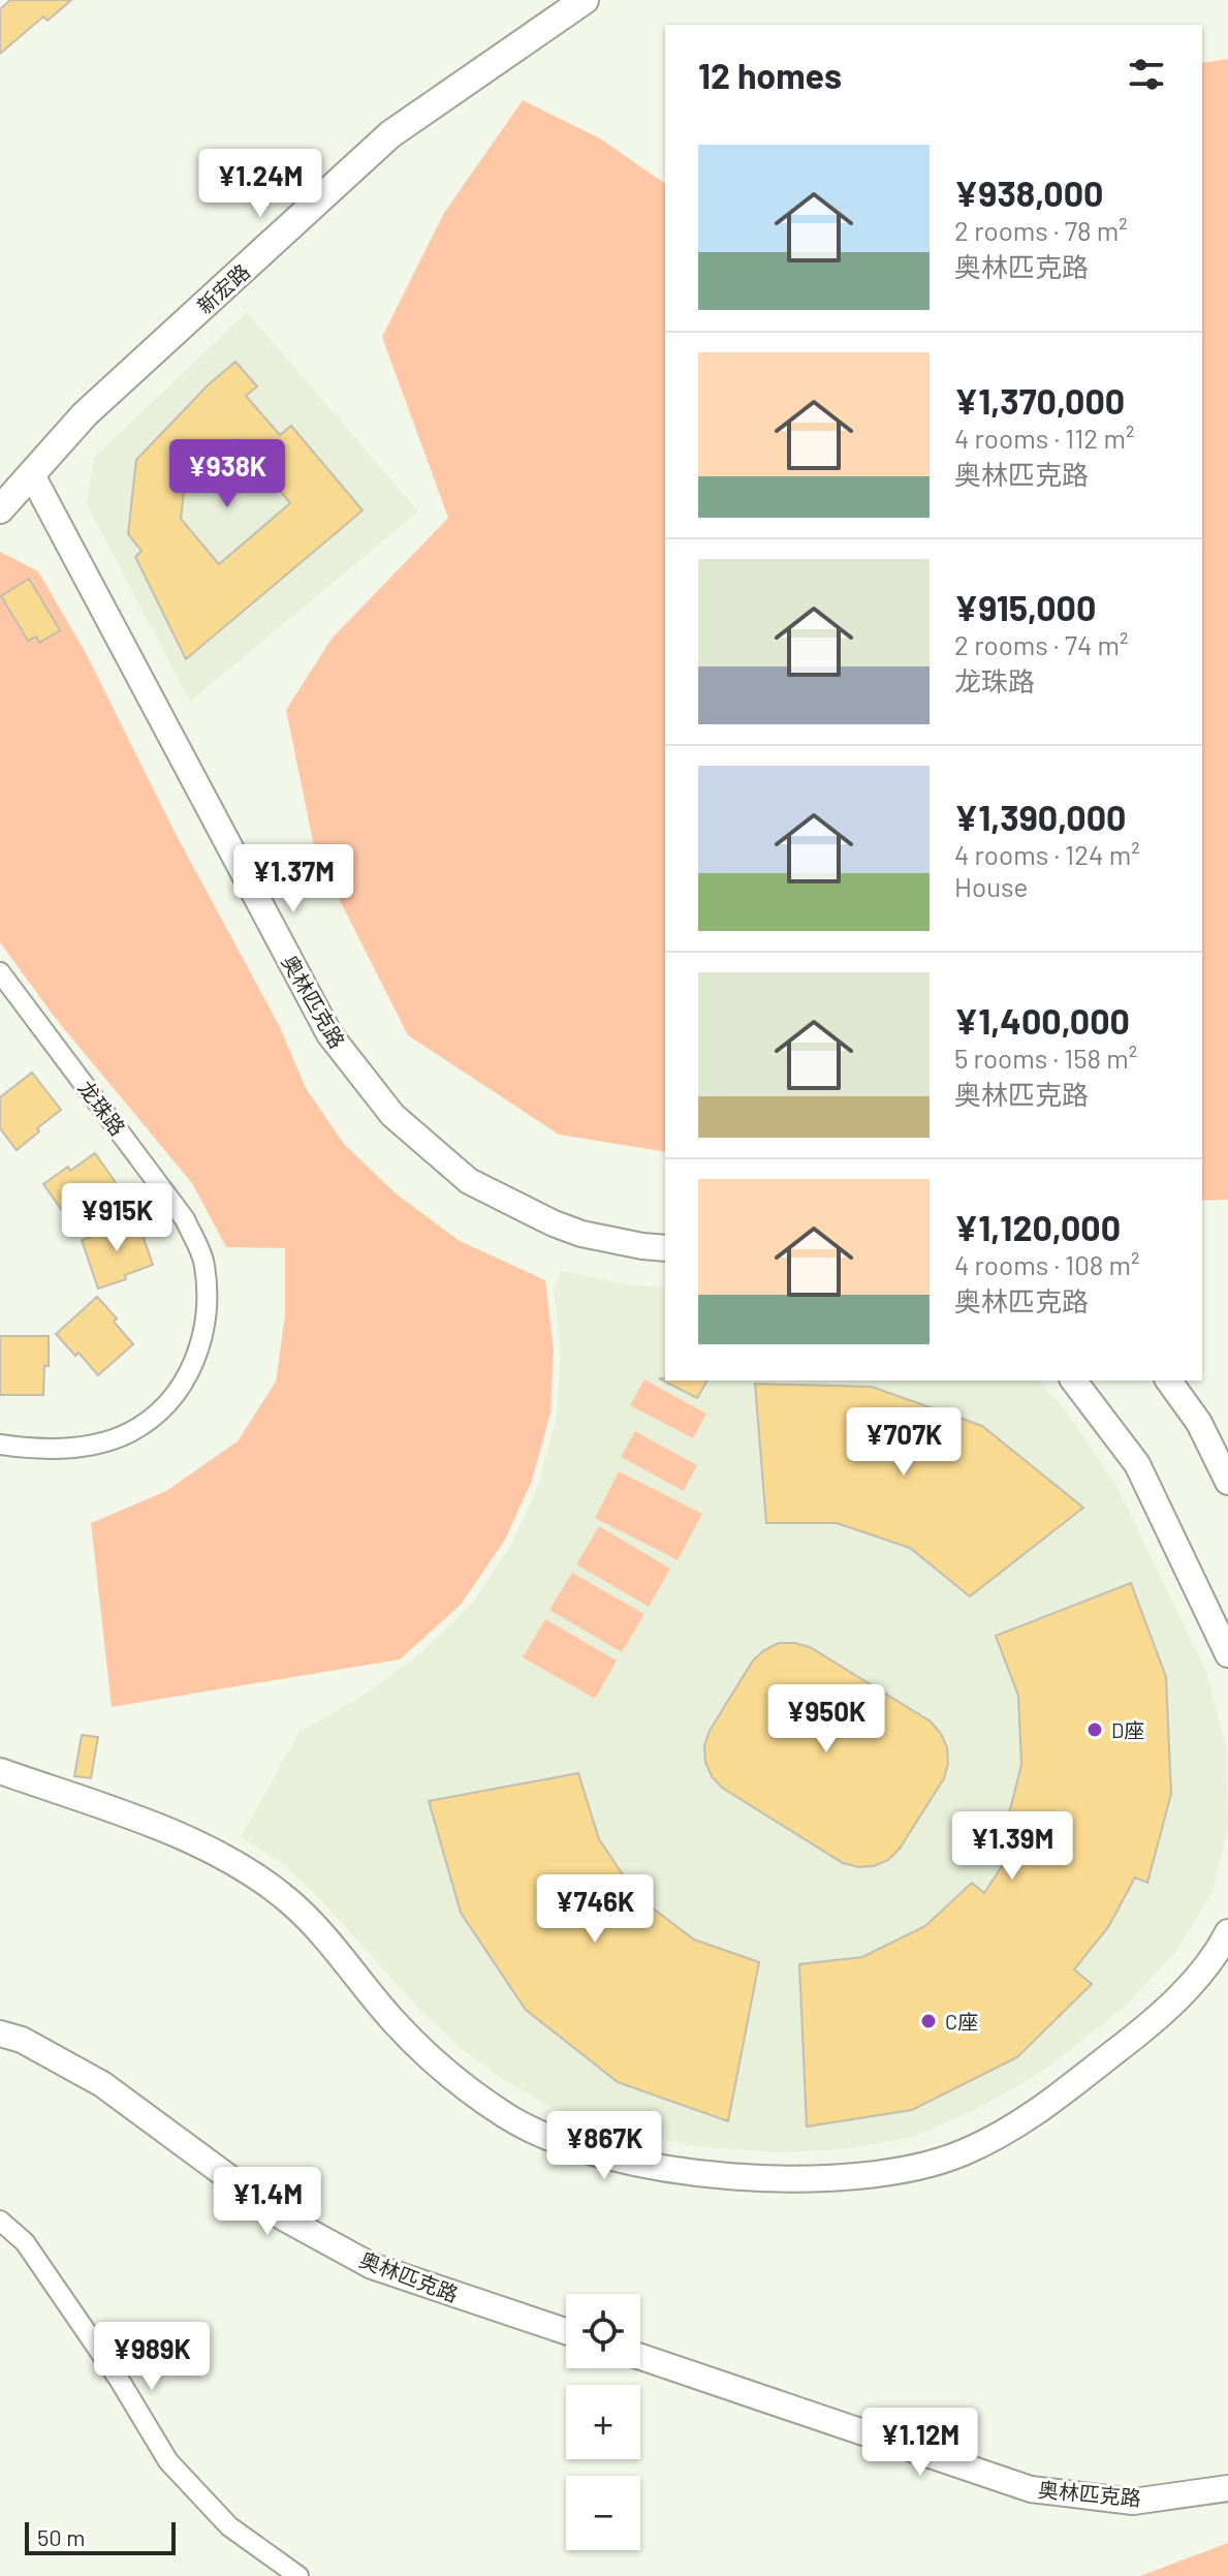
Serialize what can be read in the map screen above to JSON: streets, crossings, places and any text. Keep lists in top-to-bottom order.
{
  "streets": {
    "main road": ["新宏路"],
    "street": ["奥林匹克路", "龙珠路"]
  },
  "crossings": [
    ["新宏路", "奥林匹克路"]
  ],
  "places": ["D座", "C座"],
  "scale_bar": "50 m",
  "page": {
    "heading": "12 homes",
    "list": [
      {
        "name": "¥938,000",
        "note": "2 rooms · 78 m² · 奥林匹克路"
      },
      {
        "name": "¥1,370,000",
        "note": "4 rooms · 112 m² · 奥林匹克路"
      },
      {
        "name": "¥915,000",
        "note": "2 rooms · 74 m² · 龙珠路"
      },
      {
        "name": "¥1,390,000",
        "note": "4 rooms · 124 m² · House"
      },
      {
        "name": "¥1,400,000",
        "note": "5 rooms · 158 m² · 奥林匹克路"
      },
      {
        "name": "¥1,120,000",
        "note": "4 rooms · 108 m² · 奥林匹克路"
      }
    ],
    "price": [
      "¥1.24M",
      "¥938K",
      "¥1.37M",
      "¥915K",
      "¥707K",
      "¥950K",
      "¥1.39M",
      "¥746K",
      "¥867K",
      "¥1.4M",
      "¥989K",
      "¥1.12M"
    ],
    "map_buttons": ["+", "−"],
    "scale": "50 m"
  }
}
